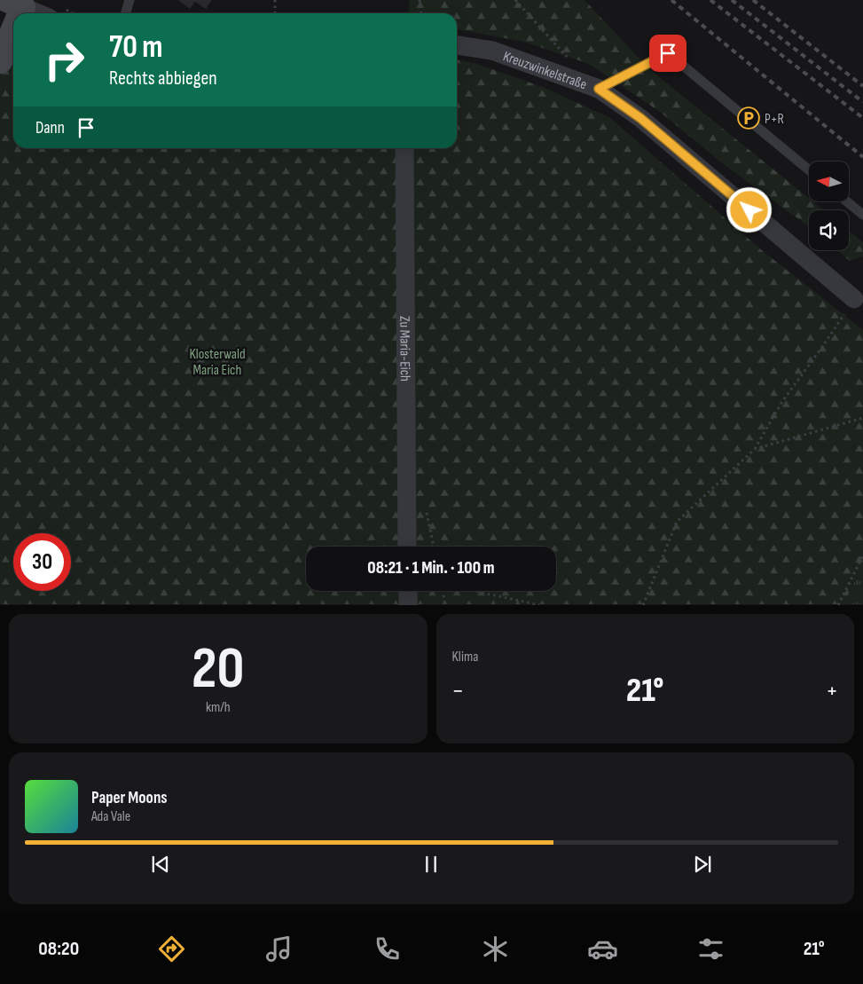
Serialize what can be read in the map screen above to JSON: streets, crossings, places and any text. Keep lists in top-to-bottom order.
{
  "streets": {
    "street": ["Kreuzwinkelstraße", "Zu Maria-Eich"]
  },
  "parks": ["Klosterwald Maria Eich"],
  "places": {
    "parking": ["P+R"]
  },
  "north": "left",
  "page": {
    "turn": ["70 m", "Rechts abbiegen"],
    "then": "Dann",
    "limit": "30",
    "trip": "08:21 · 1 Min. · 100 m",
    "tile": [
      ["20", "km/h"],
      "Klima"
    ],
    "heat": ["−", "21°", "+"],
    "song": ["Paper Moons", "Ada Vale"],
    "tabs": ["08:20", "21°"]
  }
}
